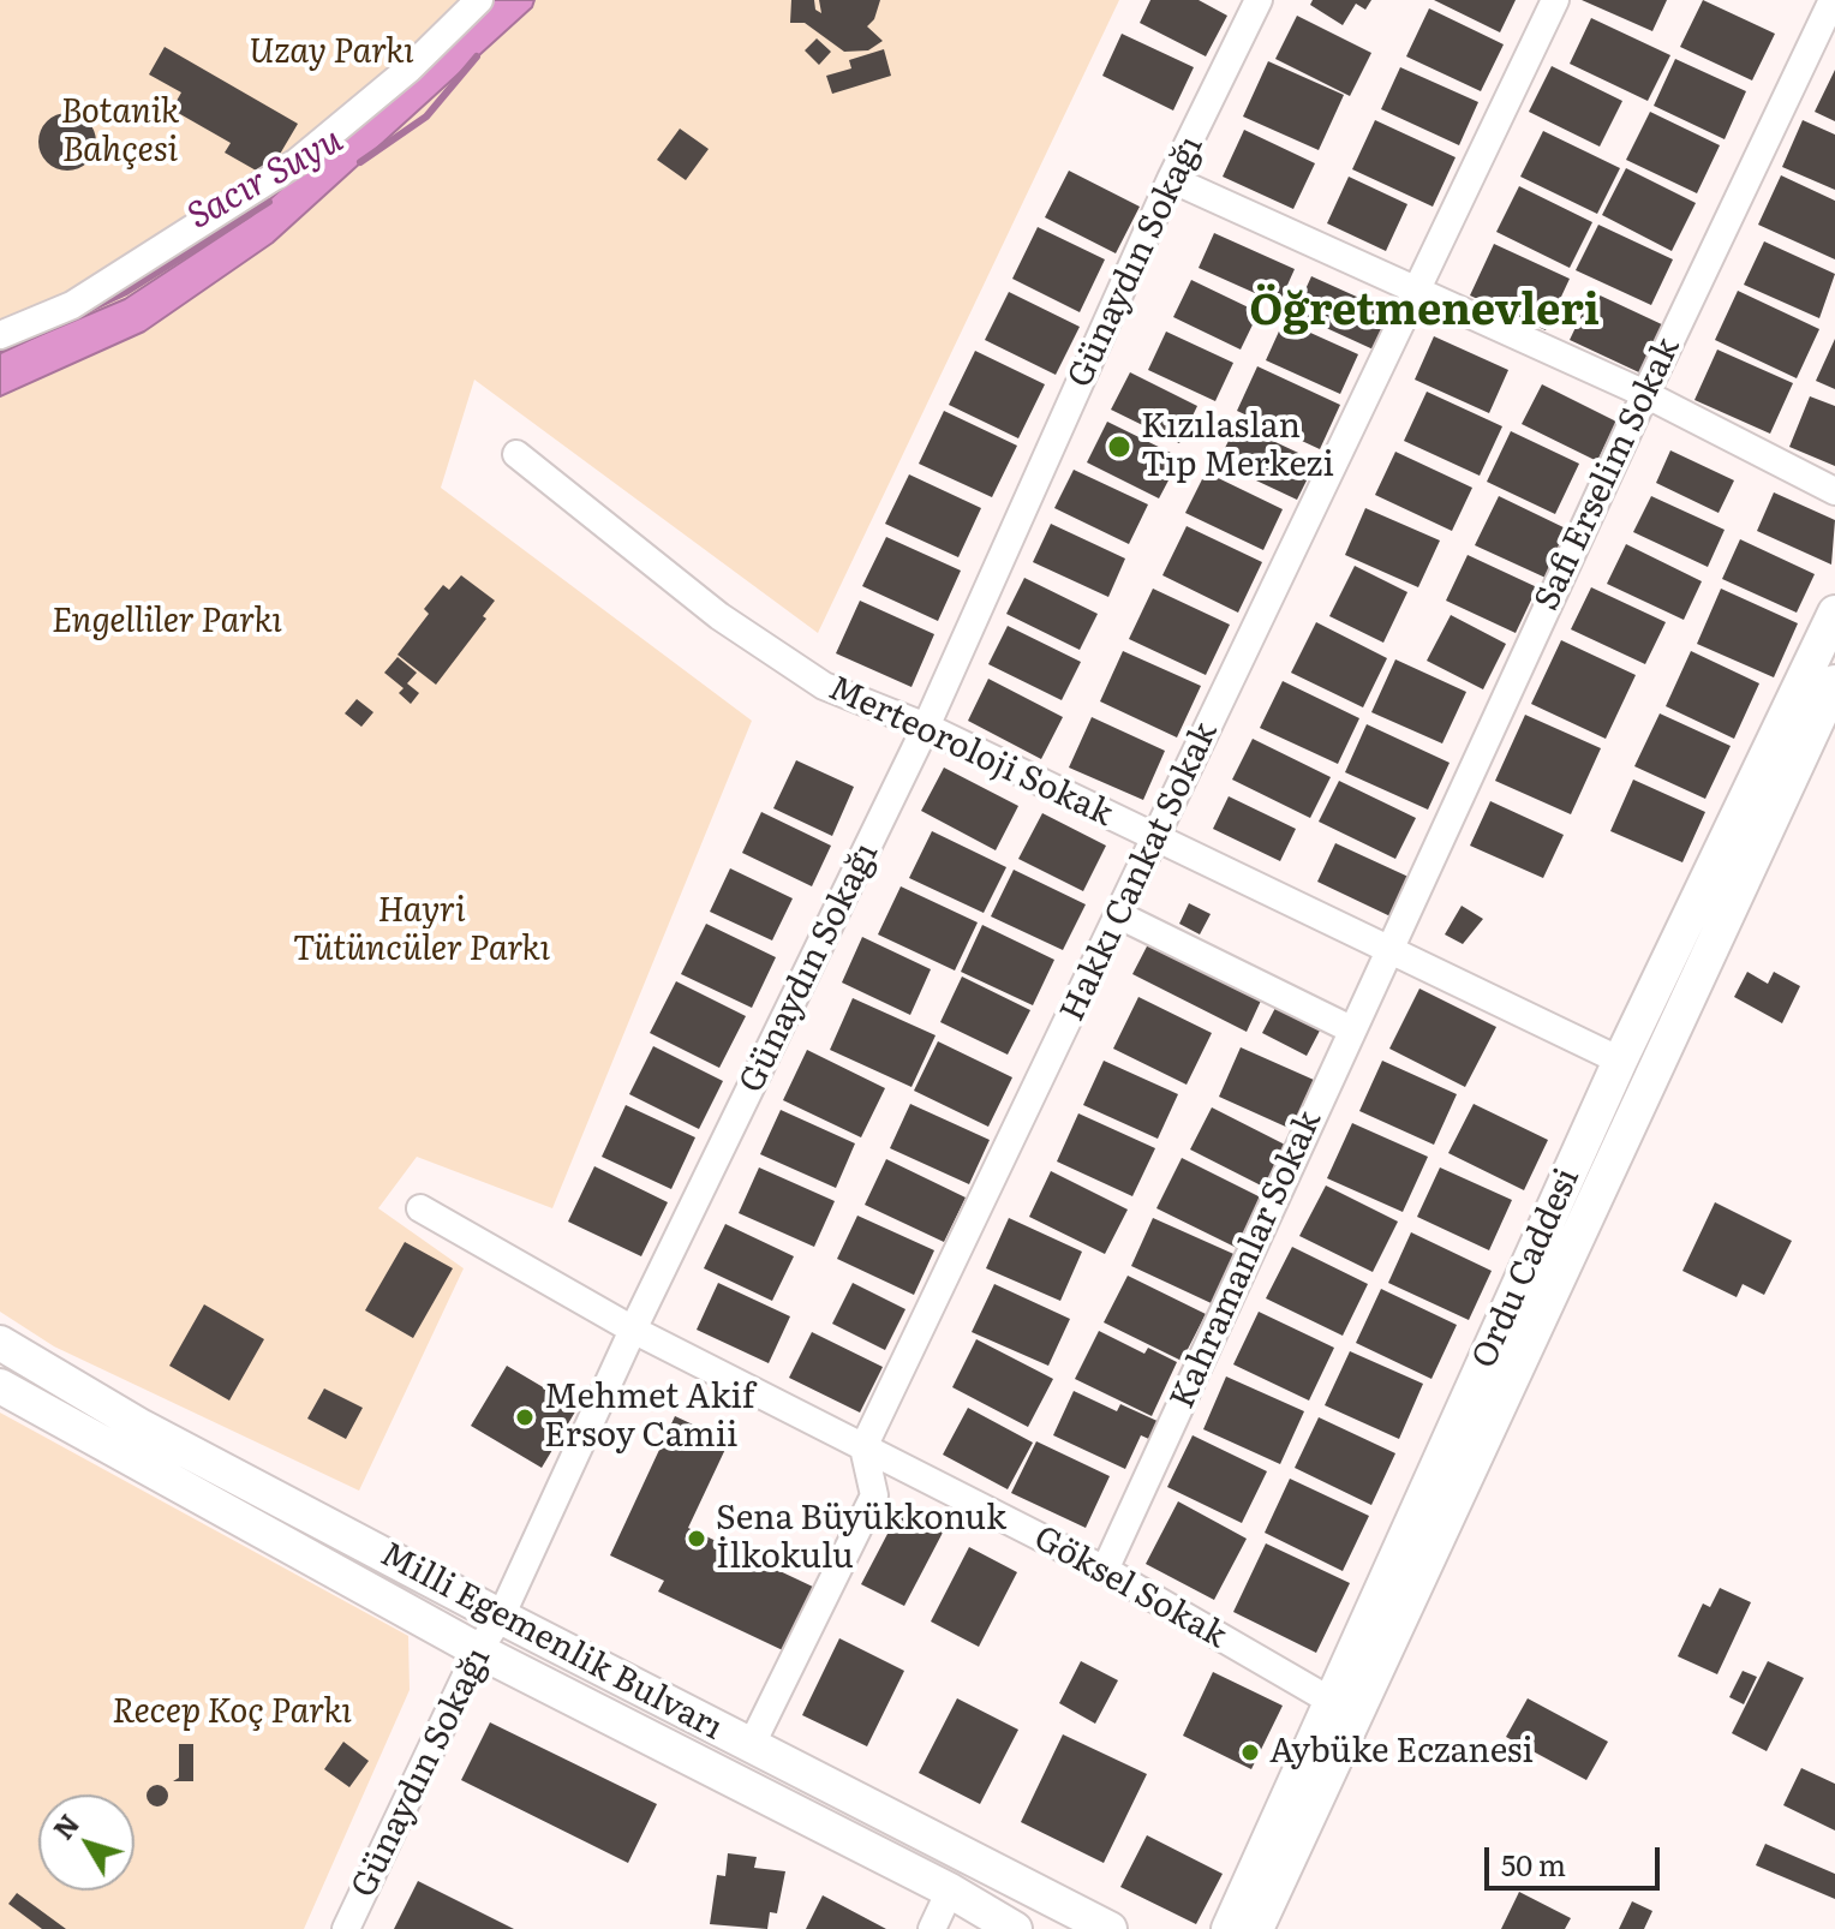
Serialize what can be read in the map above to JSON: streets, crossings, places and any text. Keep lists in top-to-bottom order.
{
  "streets": {
    "main road": ["Ordu Caddesi", "Milli Egemenlik Bulvarı"],
    "street": [
      "Günaydın Sokağı",
      "Safi Erselim Sokak",
      "Merteoroloji Sokak",
      "Hakkı Cankat Sokak",
      "Kahramanlar Sokak",
      "Göksel Sokak"
    ]
  },
  "crossings": [
    ["Günaydın Sokağı", "Merteoroloji Sokak"],
    ["Günaydın Sokağı", "Göksel Sokak"],
    ["Günaydın Sokağı", "Milli Egemenlik Bulvarı"],
    ["Safi Erselim Sokak", "Merteoroloji Sokak"],
    ["Safi Erselim Sokak", "Kahramanlar Sokak"],
    ["Merteoroloji Sokak", "Hakkı Cankat Sokak"],
    ["Merteoroloji Sokak", "Kahramanlar Sokak"],
    ["Merteoroloji Sokak", "Ordu Caddesi"],
    ["Hakkı Cankat Sokak", "Göksel Sokak"],
    ["Kahramanlar Sokak", "Göksel Sokak"],
    ["Ordu Caddesi", "Göksel Sokak"]
  ],
  "districts": ["Öğretmenevleri"],
  "water": ["Sacır Suyu"],
  "parks": [
    "Uzay Parkı",
    "Botanik Bahçesi",
    "Engelliler Parkı",
    "Hayri Tütüncüler Parkı",
    "Recep Koç Parkı"
  ],
  "places": [
    "Kızılaslan Tıp Merkezi",
    "Mehmet Akif Ersoy Camii",
    "Sena Büyükkonuk İlkokulu",
    "Aybüke Eczanesi"
  ],
  "scale_bar": "50 m",
  "north": "top left"
}
